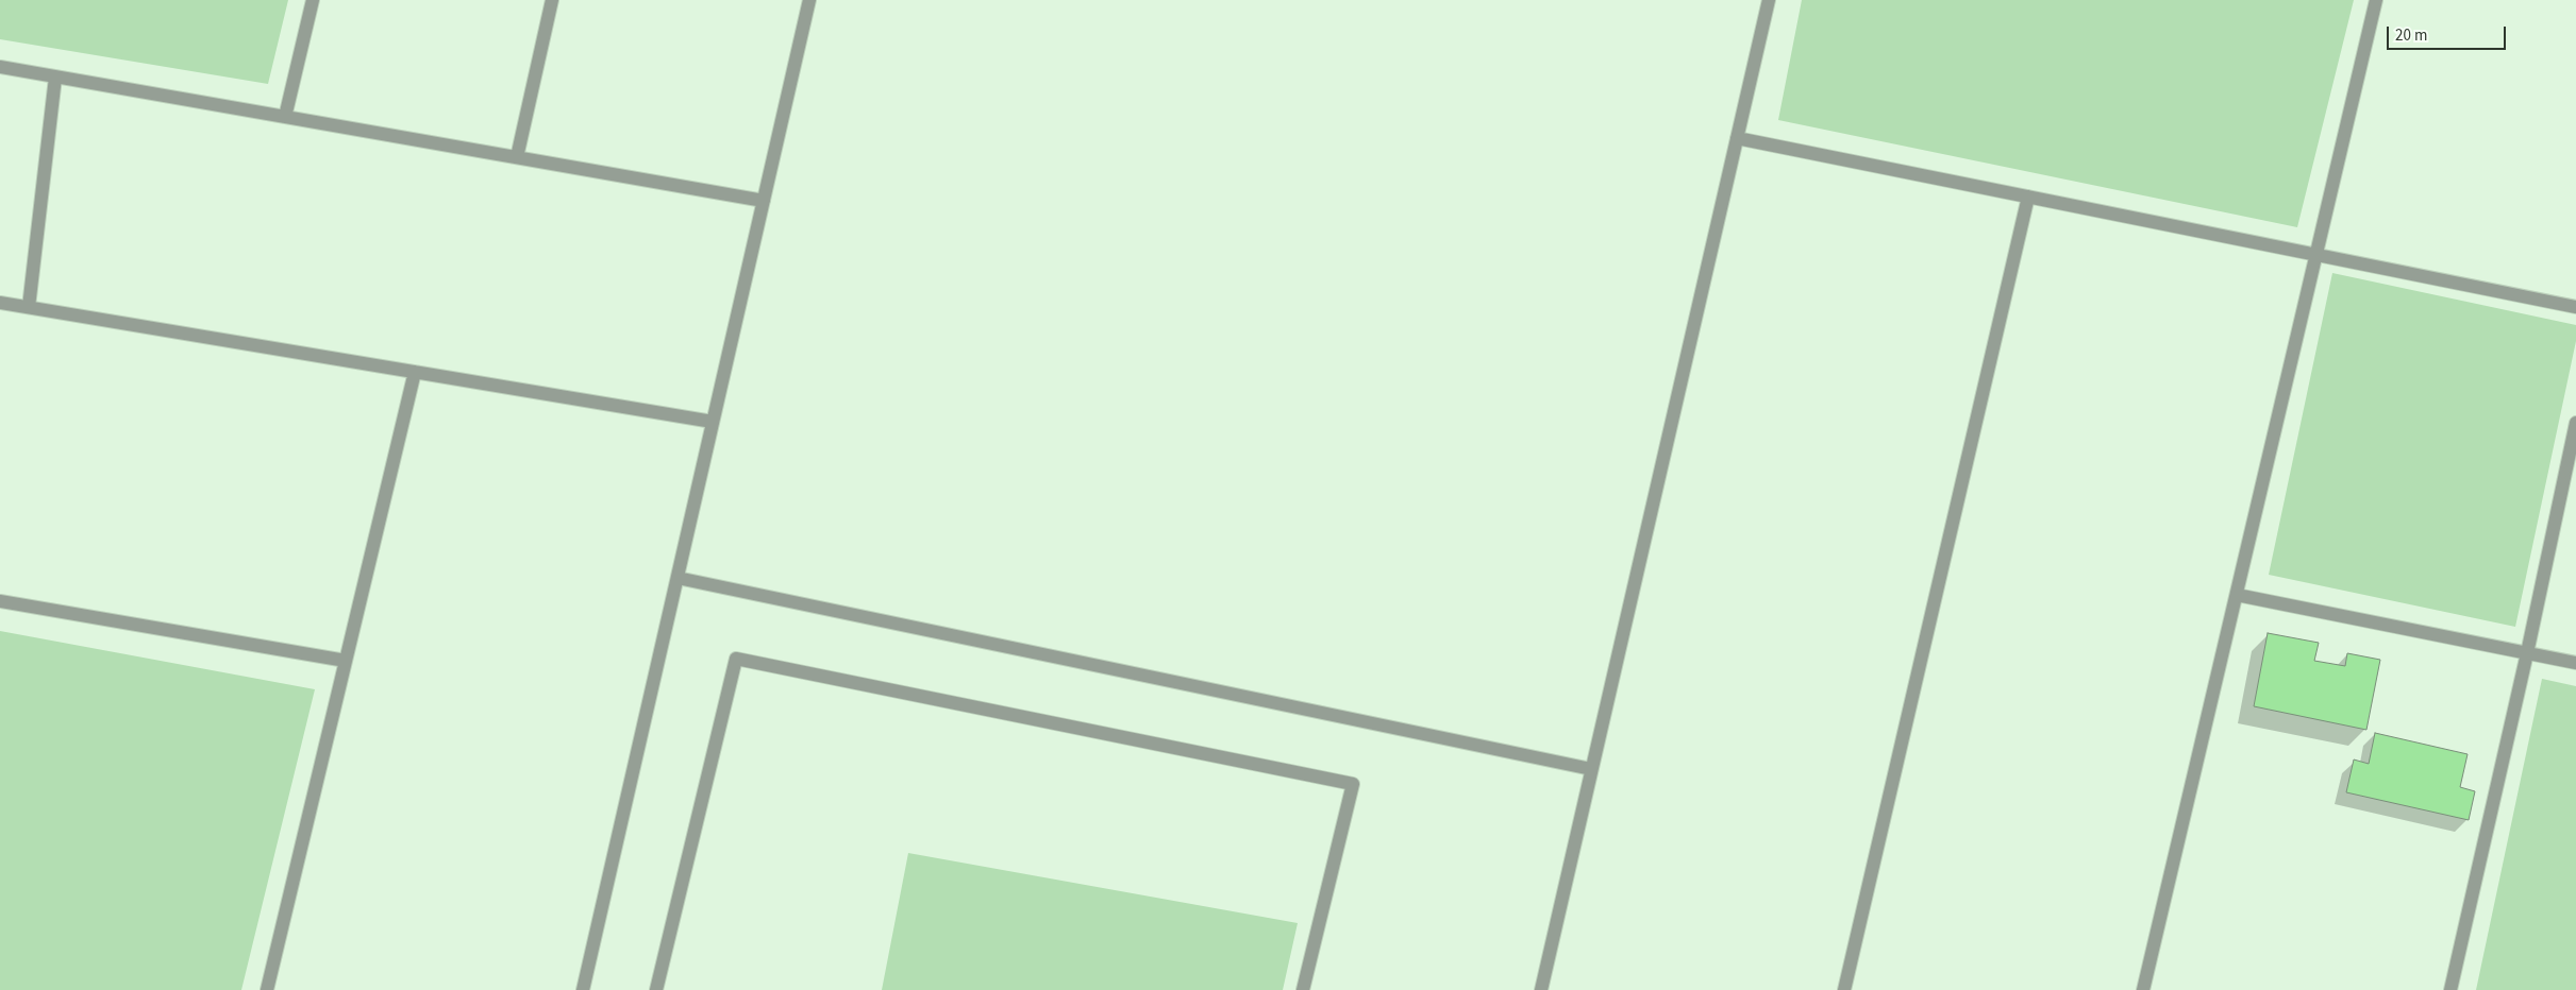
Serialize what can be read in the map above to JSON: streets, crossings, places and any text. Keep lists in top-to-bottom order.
{
  "scale_bar": "20 m"
}
